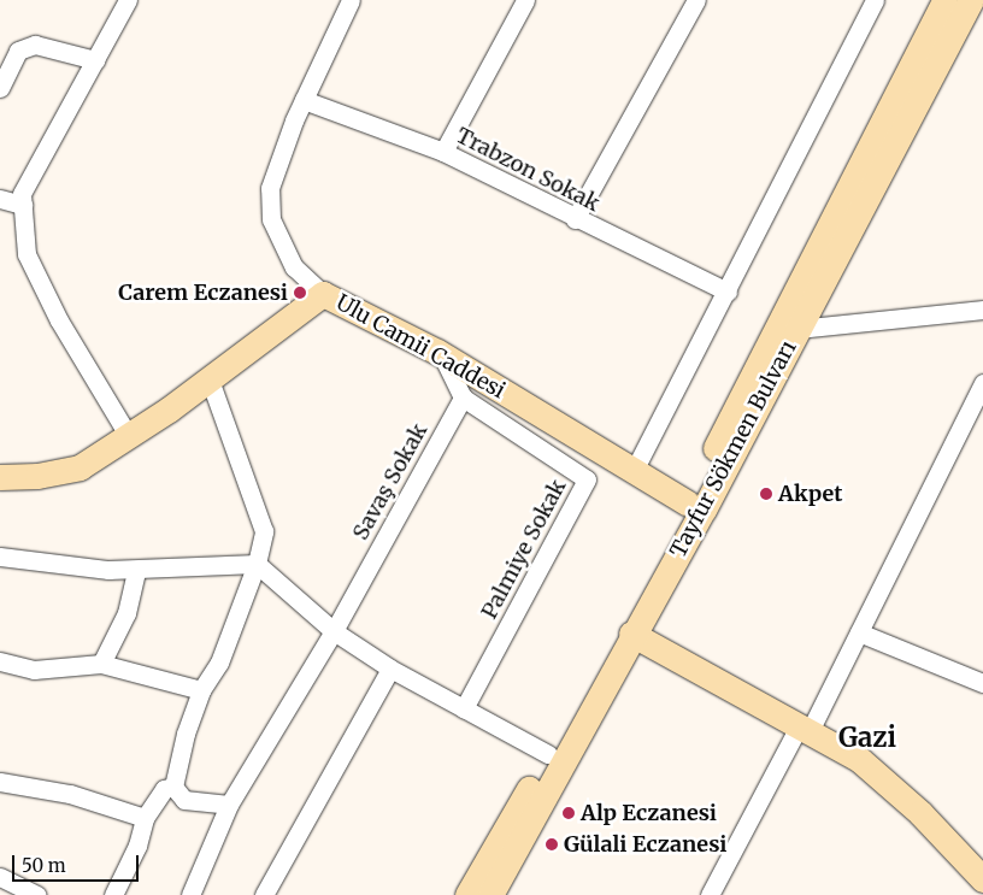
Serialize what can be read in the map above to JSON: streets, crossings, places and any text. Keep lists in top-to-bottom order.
{
  "streets": {
    "main road": ["Ulu Camii Caddesi", "Tayfur Sökmen Bulvarı"],
    "street": ["Trabzon Sokak", "Savaş Sokak", "Palmiye Sokak"]
  },
  "crossings": [
    ["Ulu Camii Caddesi", "Tayfur Sökmen Bulvarı"],
    ["Savaş Sokak", "Palmiye Sokak"]
  ],
  "districts": ["Gazi"],
  "places": [
    "Carem Eczanesi",
    "Akpet",
    "Alp Eczanesi",
    "Gülali Eczanesi"
  ],
  "scale_bar": "50 m"
}
